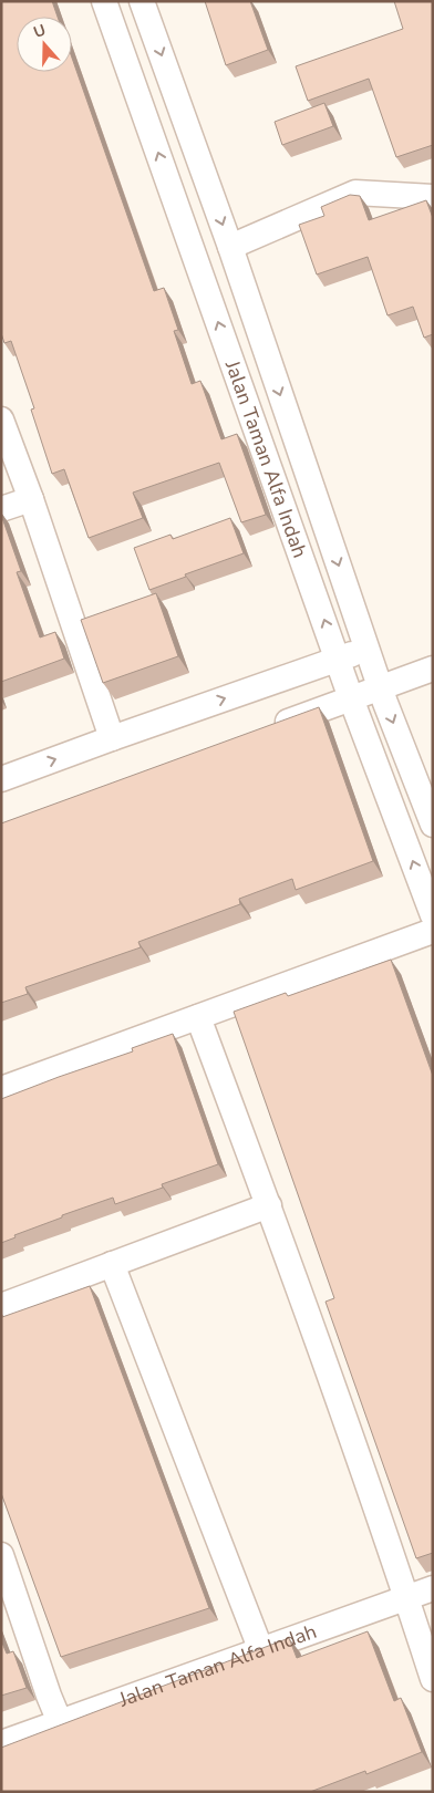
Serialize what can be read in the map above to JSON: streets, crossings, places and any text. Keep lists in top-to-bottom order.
{
  "streets": {
    "street": ["Jalan Taman Alfa Indah"]
  },
  "north": "top"
}
